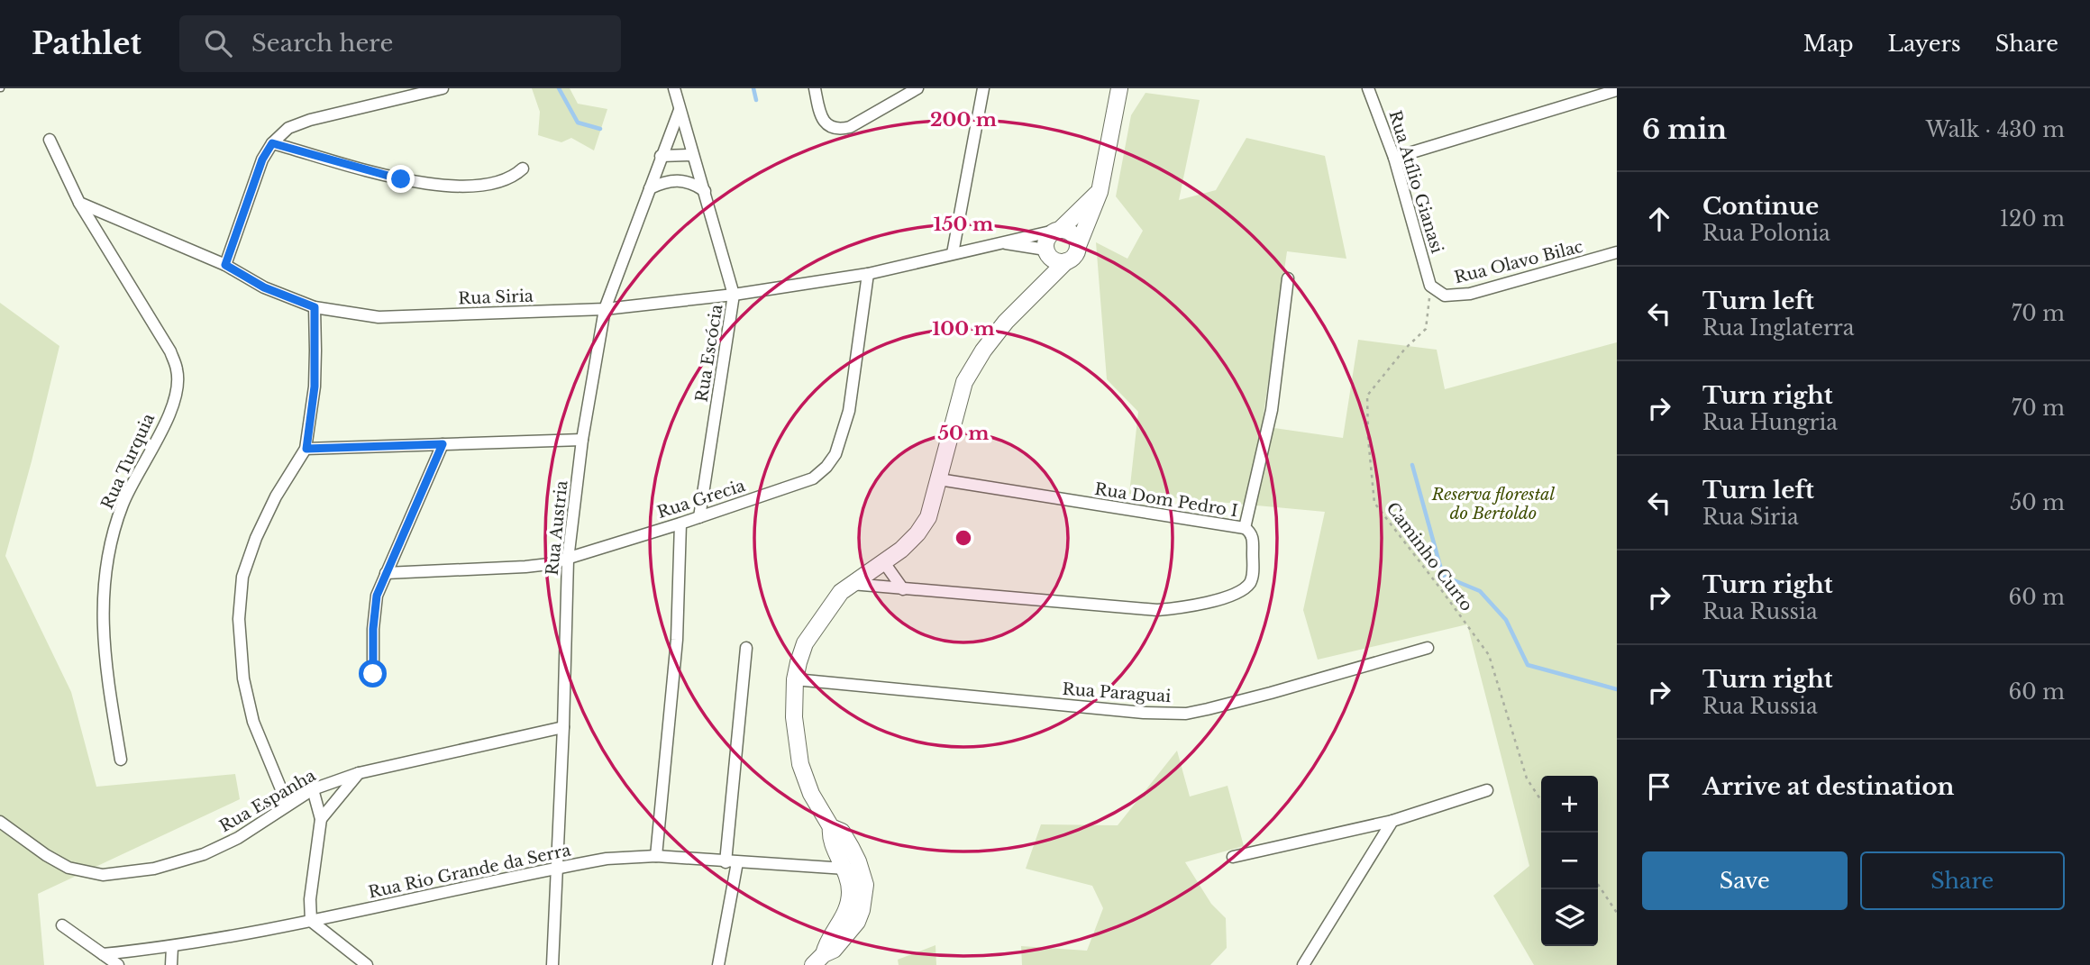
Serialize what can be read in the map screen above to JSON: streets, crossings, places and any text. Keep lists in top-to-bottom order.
{
  "streets": {
    "street": [
      "Rua Atílio Gianasi",
      "Rua Olavo Bilac",
      "Rua Siria",
      "Rua Escócia",
      "Rua Turquia",
      "Rua Grecia",
      "Rua Dom Pedro I",
      "Rua Austria",
      "Rua Paraguai",
      "Rua Espanha",
      "Rua Rio Grande da Serra"
    ],
    "path": ["Caminho Curto"]
  },
  "crossings": [
    ["Rua Atílio Gianasi", "Rua Olavo Bilac"],
    ["Rua Atílio Gianasi", "Caminho Curto"],
    ["Rua Olavo Bilac", "Caminho Curto"],
    ["Rua Siria", "Rua Escócia"],
    ["Rua Siria", "Rua Turquia"],
    ["Rua Siria", "Rua Grecia"],
    ["Rua Siria", "Rua Austria"],
    ["Rua Escócia", "Rua Grecia"],
    ["Rua Escócia", "Rua Austria"],
    ["Rua Grecia", "Rua Austria"],
    ["Rua Austria", "Rua Espanha"],
    ["Rua Austria", "Rua Rio Grande da Serra"]
  ],
  "parks": ["Reserva florestal do Bertoldo"],
  "page": {
    "header": "Pathlet",
    "search": "Search here",
    "nav": ["Map", "Layers", "Share"],
    "heading": ["6 min", "Walk · 430 m"],
    "list": [
      ["Continue", "Rua Polonia", "120 m"],
      ["Turn left", "Rua Inglaterra", "70 m"],
      ["Turn right", "Rua Hungria", "70 m"],
      ["Turn left", "Rua Siria", "50 m"],
      ["Turn right", "Rua Russia", "60 m"],
      ["Turn right", "Rua Russia", "60 m"],
      "Arrive at destination"
    ],
    "map_buttons": ["+", "−"],
    "buttons": ["Save", "Share"]
  },
  "rings": [
    "200 m",
    "150 m",
    "100 m",
    "50 m"
  ]
}
